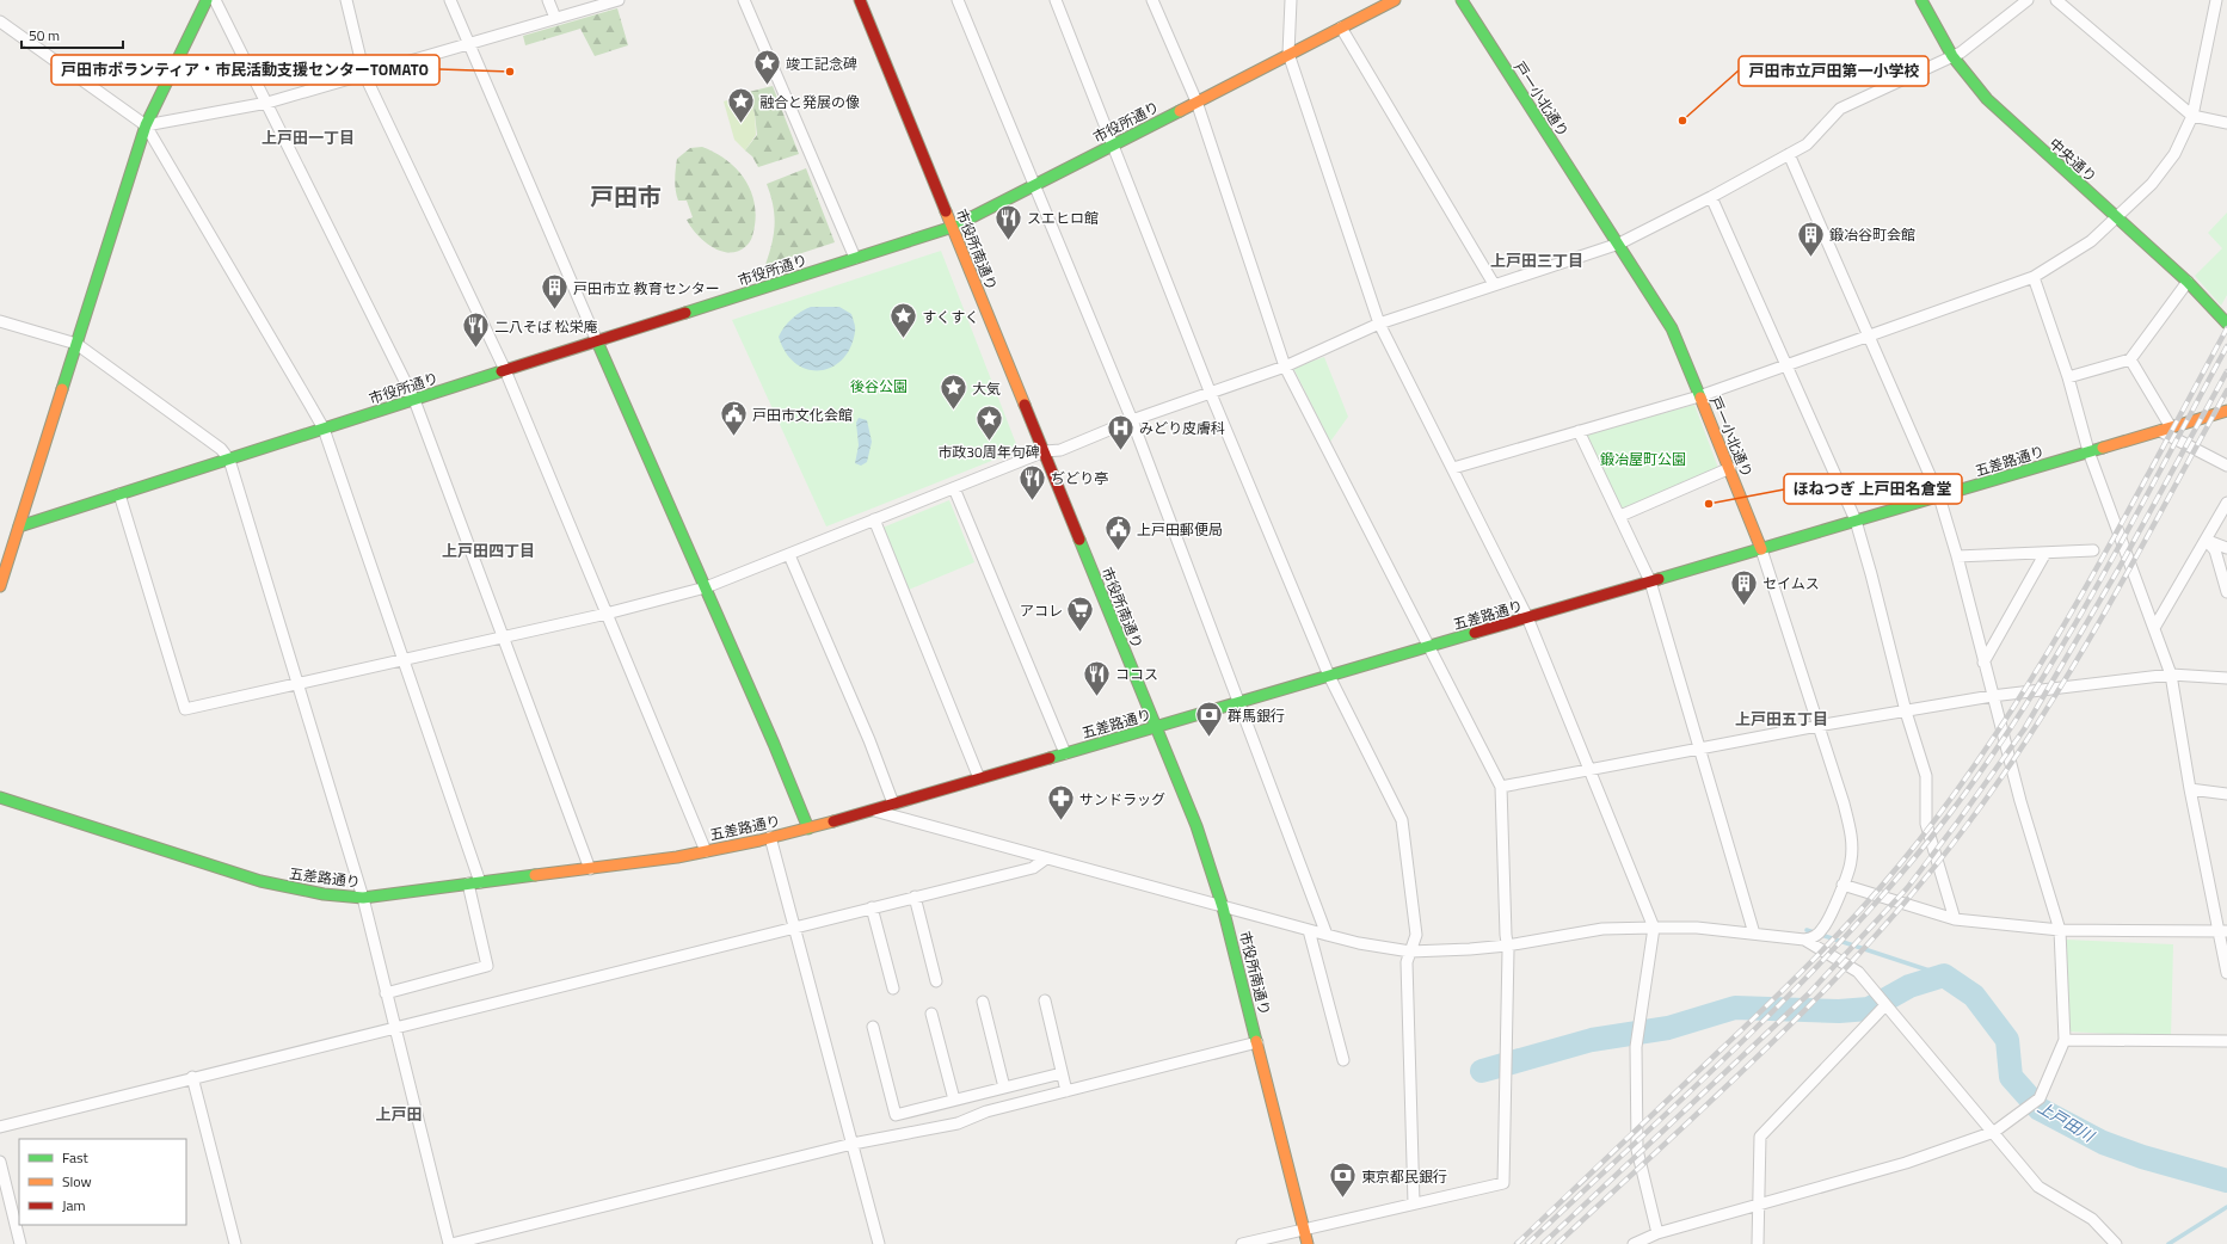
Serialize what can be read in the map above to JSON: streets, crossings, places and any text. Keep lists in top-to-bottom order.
{
  "streets": {
    "street": [
      "戸一小北通り",
      "市役所通り",
      "中央通り",
      "市役所南通り",
      "五差路通り"
    ]
  },
  "crossings": [
    ["戸一小北通り", "五差路通り"],
    ["市役所通り", "市役所南通り"],
    ["市役所南通り", "五差路通り"]
  ],
  "districts": [
    "上戸田一丁目",
    "戸田市",
    "上戸田三丁目",
    "上戸田四丁目",
    "上戸田五丁目",
    "上戸田"
  ],
  "water": ["上戸田川"],
  "parks": ["後谷公園", "鍛冶屋町公園"],
  "places": {
    "other": ["戸田市ボランティア・市民活動支援センターTOMATO", "戸田市立戸田第一小学校", "ほねつぎ 上戸田名倉堂"],
    "place": [
      "竣工記念碑",
      "融合と発展の像",
      "すくすく",
      "大気",
      "市政30周年句碑"
    ],
    "restaurant": [
      "スエヒロ館",
      "二八そば 松栄庵",
      "ぢどり亭",
      "ココス"
    ],
    "building": ["鍛冶谷町会館", "戸田市立 教育センター", "セイムス"],
    "public building": ["戸田市文化会館", "上戸田郵便局"],
    "hospital": ["みどり皮膚科"],
    "supermarket": ["アコレ"],
    "bank": ["群馬銀行", "東京都民銀行"],
    "pharmacy": ["サンドラッグ"]
  },
  "legend": ["Fast", "Slow", "Jam"],
  "scale_bar": "50 m"
}
